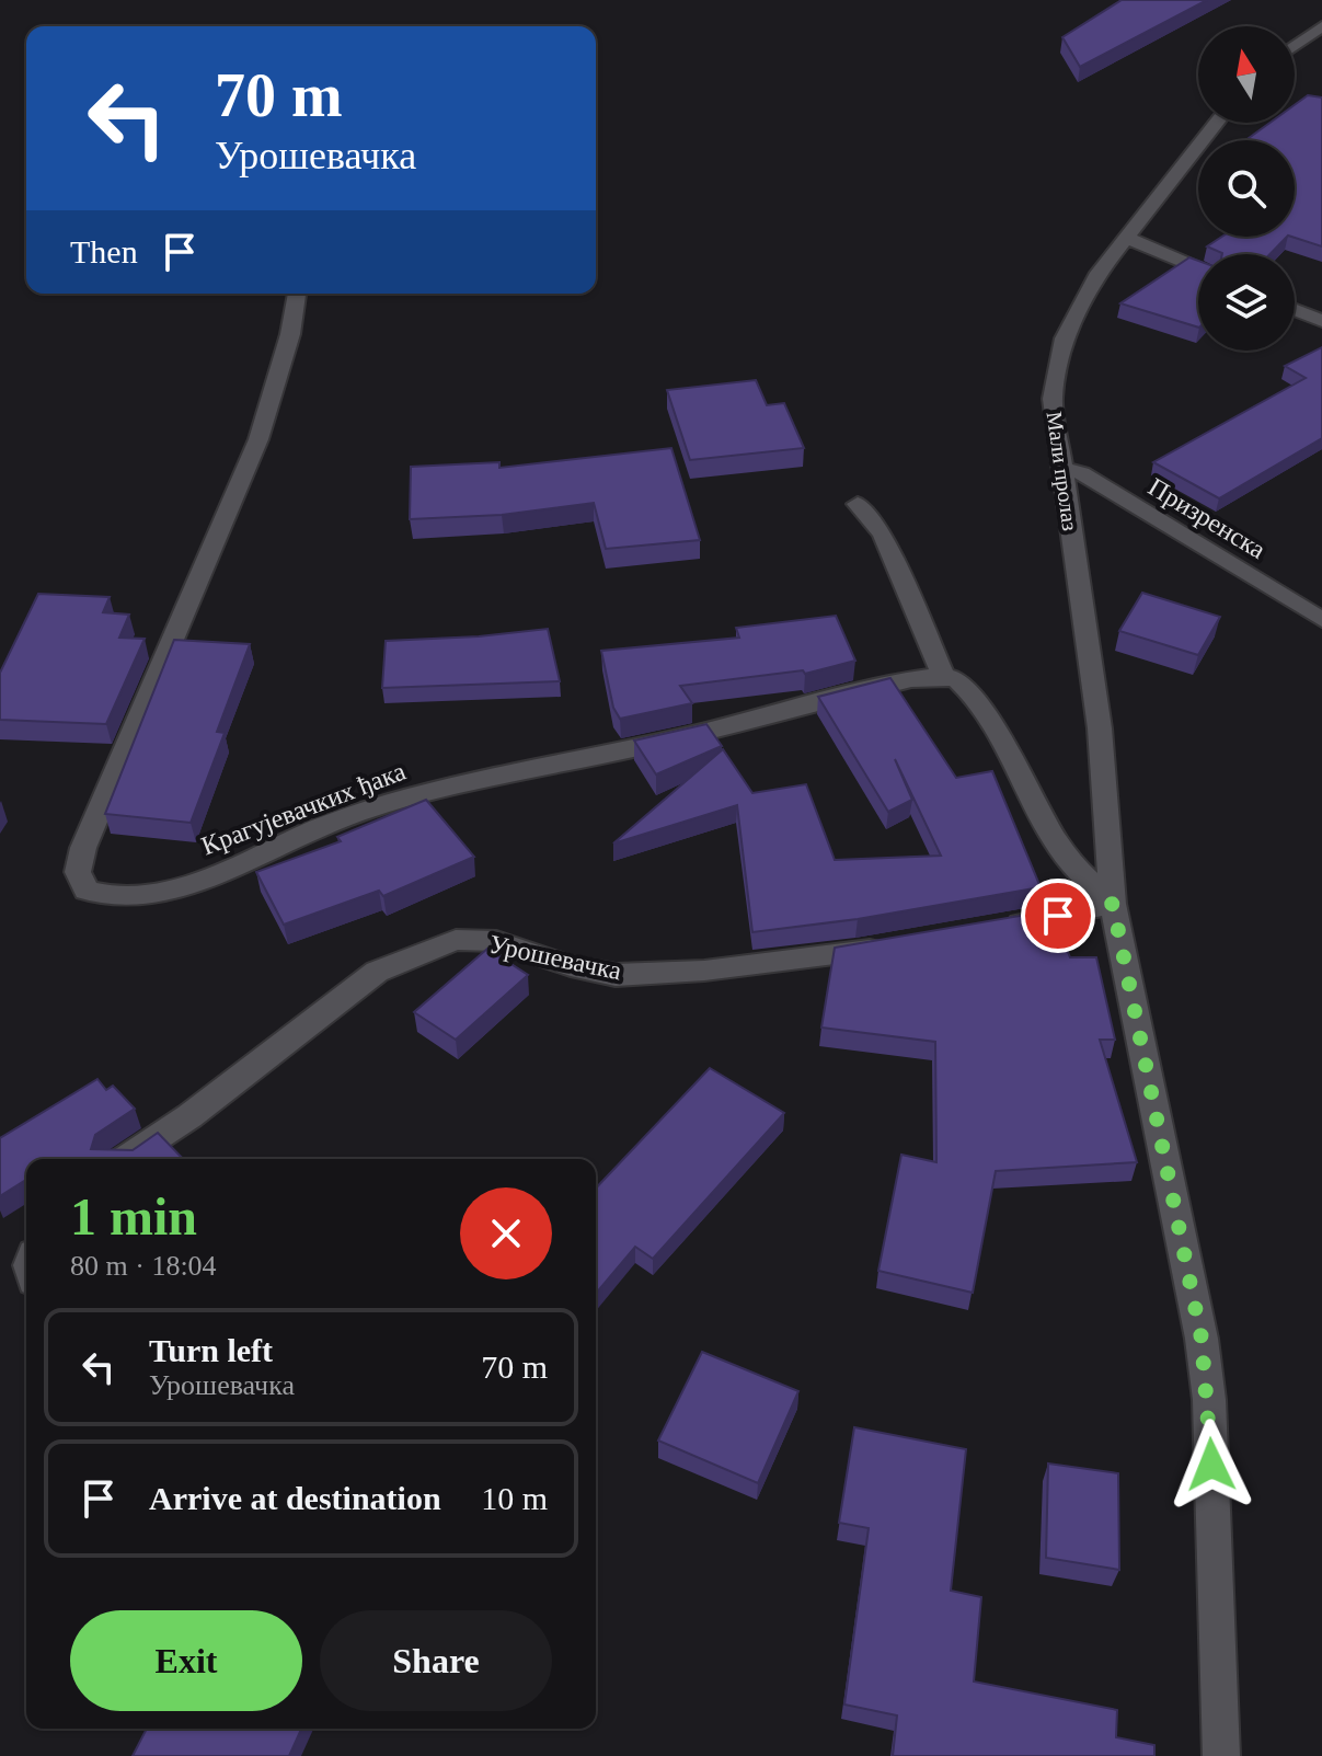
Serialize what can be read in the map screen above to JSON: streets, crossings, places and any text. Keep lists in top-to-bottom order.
{
  "streets": {
    "street": [
      "Мали пролаз",
      "Призренска",
      "Крагујевачких ђака",
      "Урошевачка"
    ]
  },
  "crossings": [
    ["Мали пролаз", "Призренска"]
  ],
  "north": "top",
  "page": {
    "turn": ["70 m", "Урошевачка"],
    "then": "Then",
    "heading": ["1 min", "80 m · 18:04"],
    "list": [
      {
        "name": "Turn left",
        "note": "Урошевачка",
        "value": "70 m"
      },
      {
        "name": "Arrive at destination",
        "value": "10 m"
      }
    ],
    "buttons": ["Exit", "Share"]
  }
}
